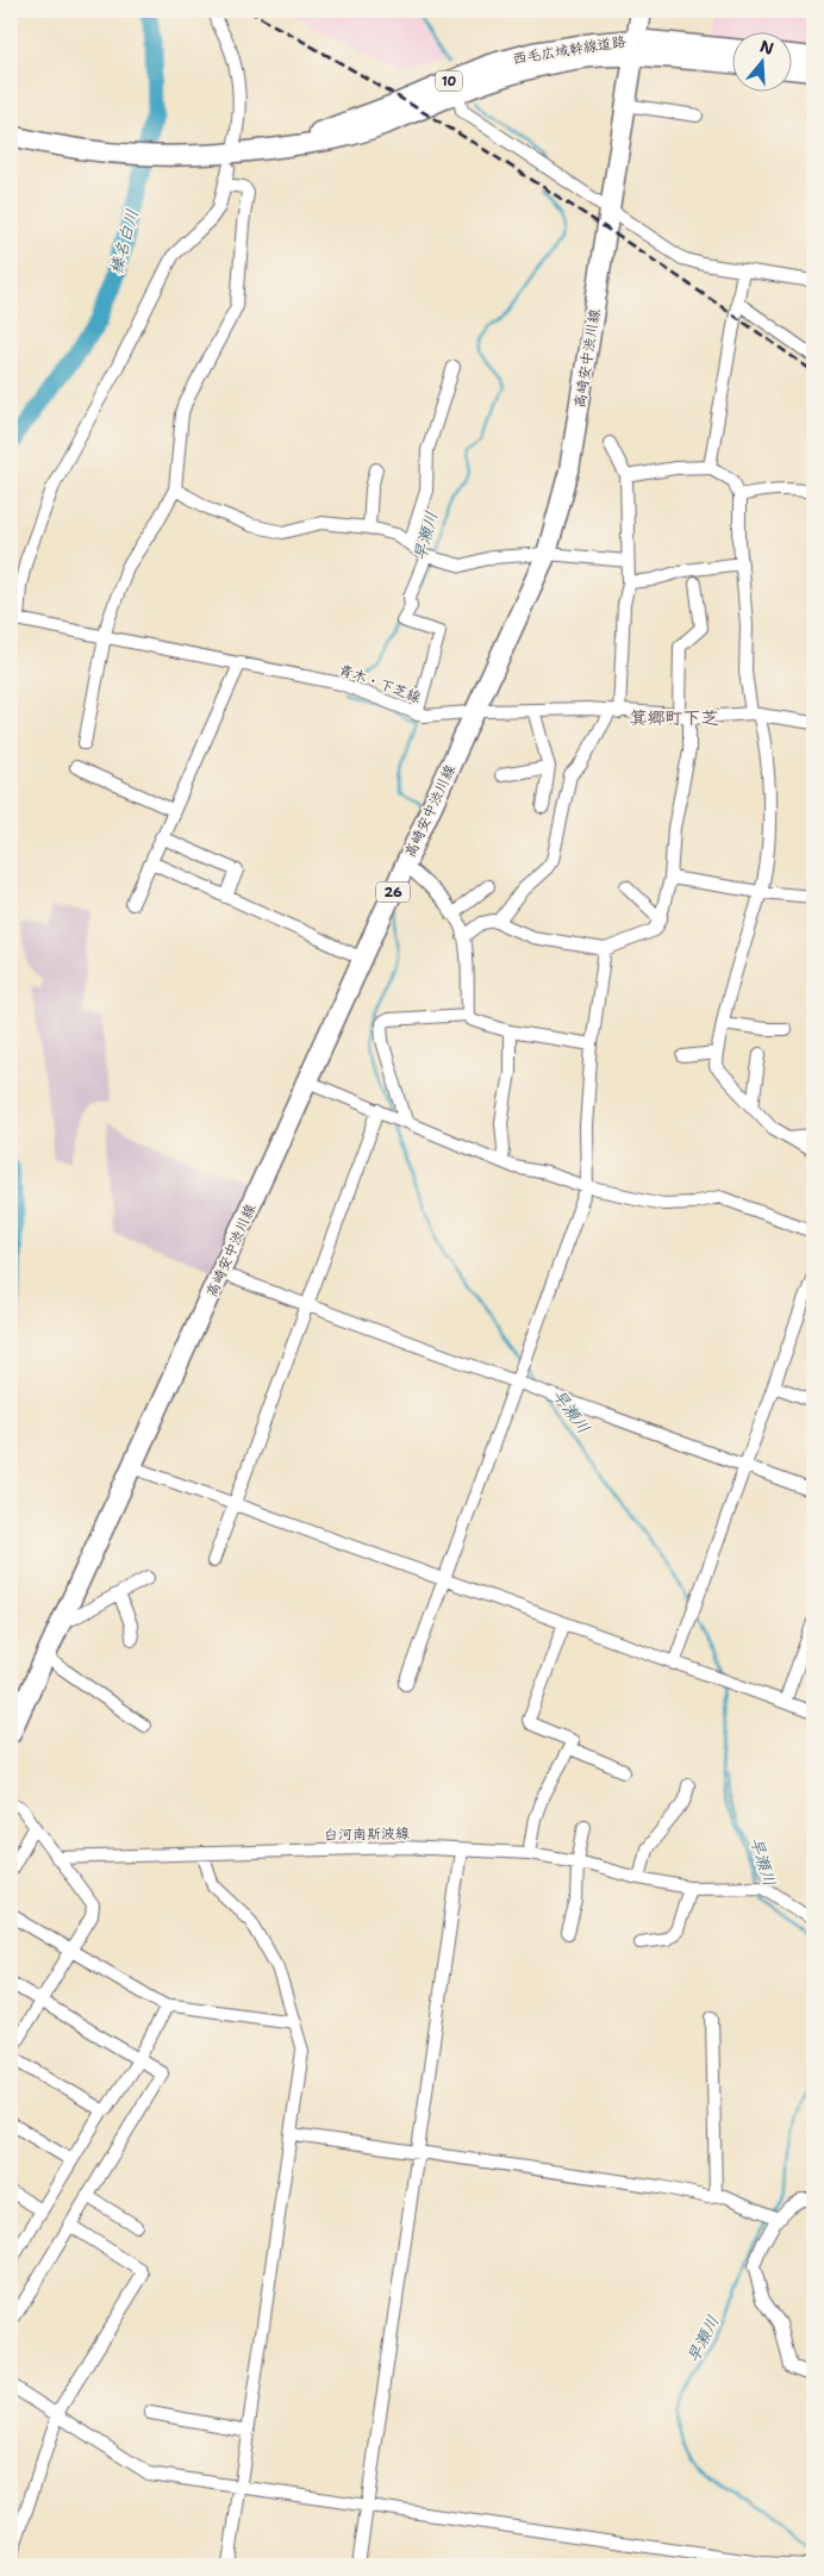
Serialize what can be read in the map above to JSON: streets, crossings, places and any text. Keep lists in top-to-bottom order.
{
  "streets": {
    "main road": [
      "西毛広域幹線道路",
      "10",
      "高崎安中渋川線",
      "26"
    ],
    "street": ["青木・下芝線", "白河南斯波線"]
  },
  "crossings": [
    ["西毛広域幹線道路", "高崎安中渋川線"],
    ["高崎安中渋川線", "青木・下芝線"]
  ],
  "districts": ["箕郷町下芝"],
  "water": ["榛名白川", "早瀬川"],
  "north": "top"
}
